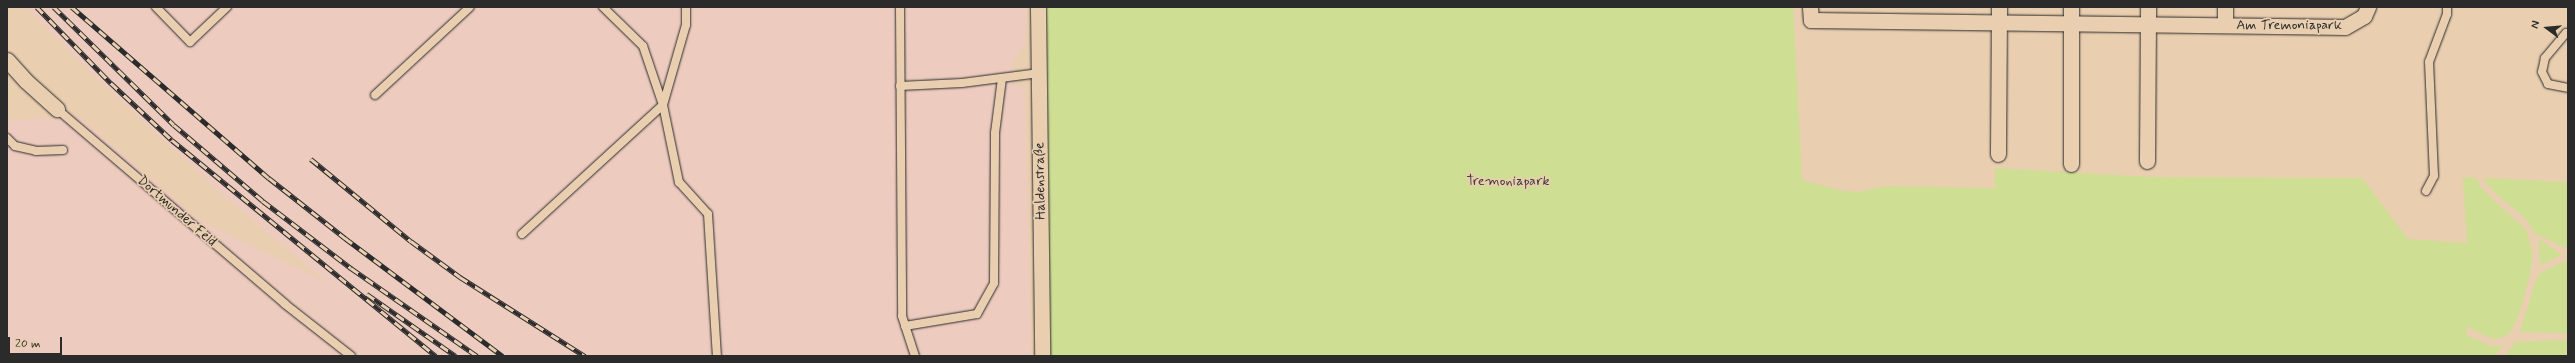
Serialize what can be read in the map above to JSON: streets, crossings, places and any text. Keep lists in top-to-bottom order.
{
  "streets": {
    "street": ["Am Tremoniapark", "Haldenstraße", "Dortmunder Feld"]
  },
  "parks": ["Tremoniapark"],
  "scale_bar": "20 m",
  "north": "left"
}
